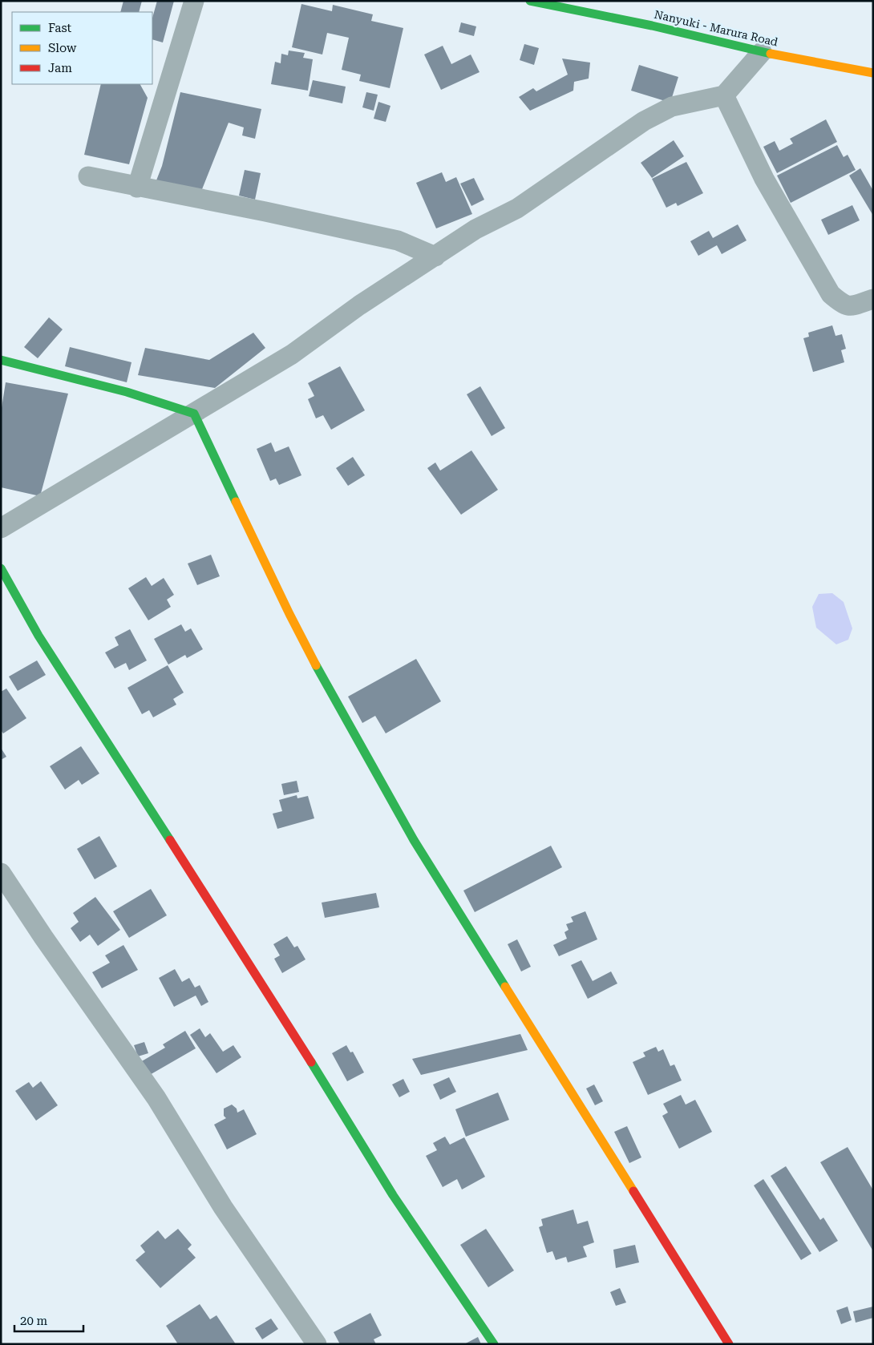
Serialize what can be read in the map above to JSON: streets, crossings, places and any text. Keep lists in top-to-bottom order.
{
  "streets": {
    "street": ["Nanyuki - Marura Road"]
  },
  "legend": ["Fast", "Slow", "Jam"],
  "scale_bar": "20 m"
}
